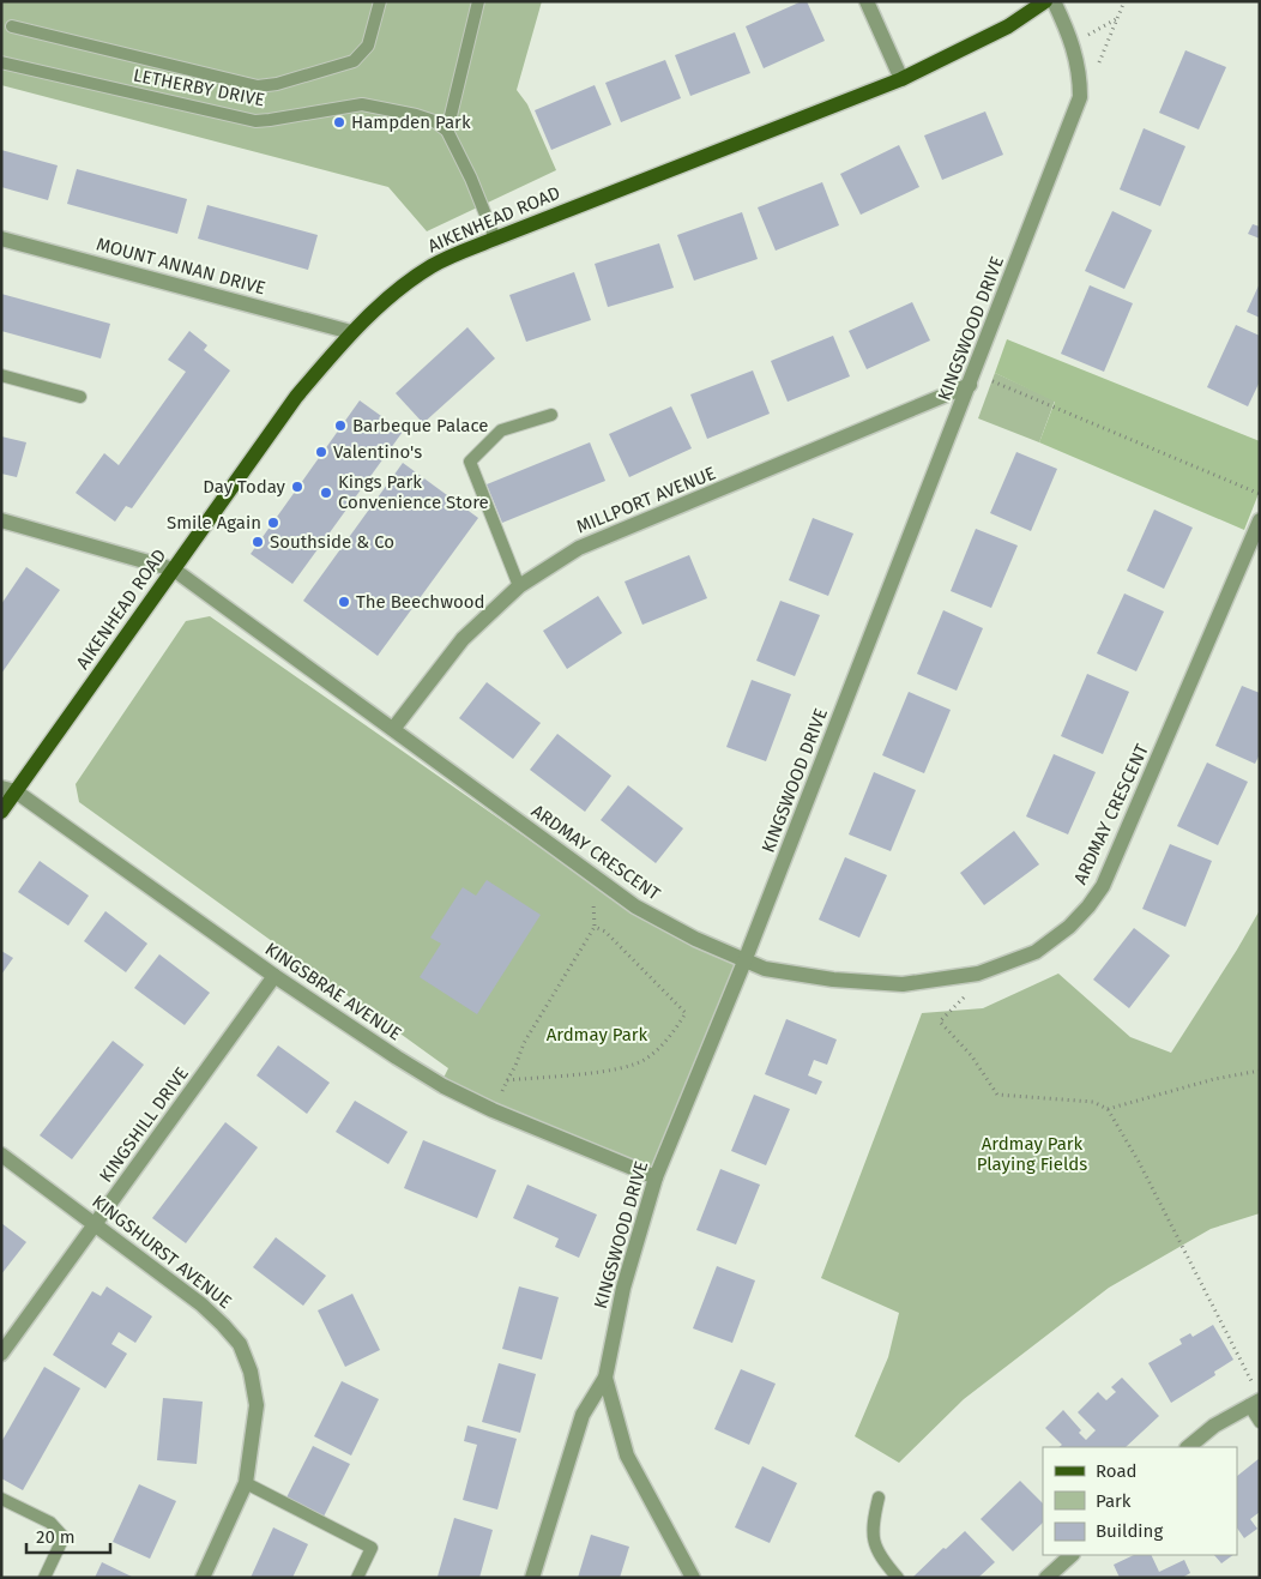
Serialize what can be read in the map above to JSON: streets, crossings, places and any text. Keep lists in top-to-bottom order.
{
  "streets": {
    "main road": ["AIKENHEAD ROAD"],
    "street": [
      "MOUNT ANNAN DRIVE",
      "KINGSWOOD DRIVE",
      "MILLPORT AVENUE",
      "ARDMAY CRESCENT",
      "KINGSBRAE AVENUE",
      "KINGSHILL DRIVE",
      "KINGSHURST AVENUE"
    ],
    "lane": ["LETHERBY DRIVE"]
  },
  "crossings": [
    ["AIKENHEAD ROAD", "MOUNT ANNAN DRIVE"],
    ["AIKENHEAD ROAD", "ARDMAY CRESCENT"],
    ["AIKENHEAD ROAD", "KINGSBRAE AVENUE"],
    ["KINGSWOOD DRIVE", "MILLPORT AVENUE"],
    ["KINGSWOOD DRIVE", "ARDMAY CRESCENT"],
    ["KINGSWOOD DRIVE", "KINGSBRAE AVENUE"],
    ["MILLPORT AVENUE", "ARDMAY CRESCENT"],
    ["KINGSBRAE AVENUE", "KINGSHILL DRIVE"],
    ["KINGSHILL DRIVE", "KINGSHURST AVENUE"]
  ],
  "parks": ["Ardmay Park", "Ardmay Park Playing Fields"],
  "places": [
    "Hampden Park",
    "Barbeque Palace",
    "Valentino's",
    "Day Today",
    "Kings Park Convenience Store",
    "Smile Again",
    "Southside & Co",
    "The Beechwood"
  ],
  "legend": ["Road", "Park", "Building"],
  "scale_bar": "20 m"
}
